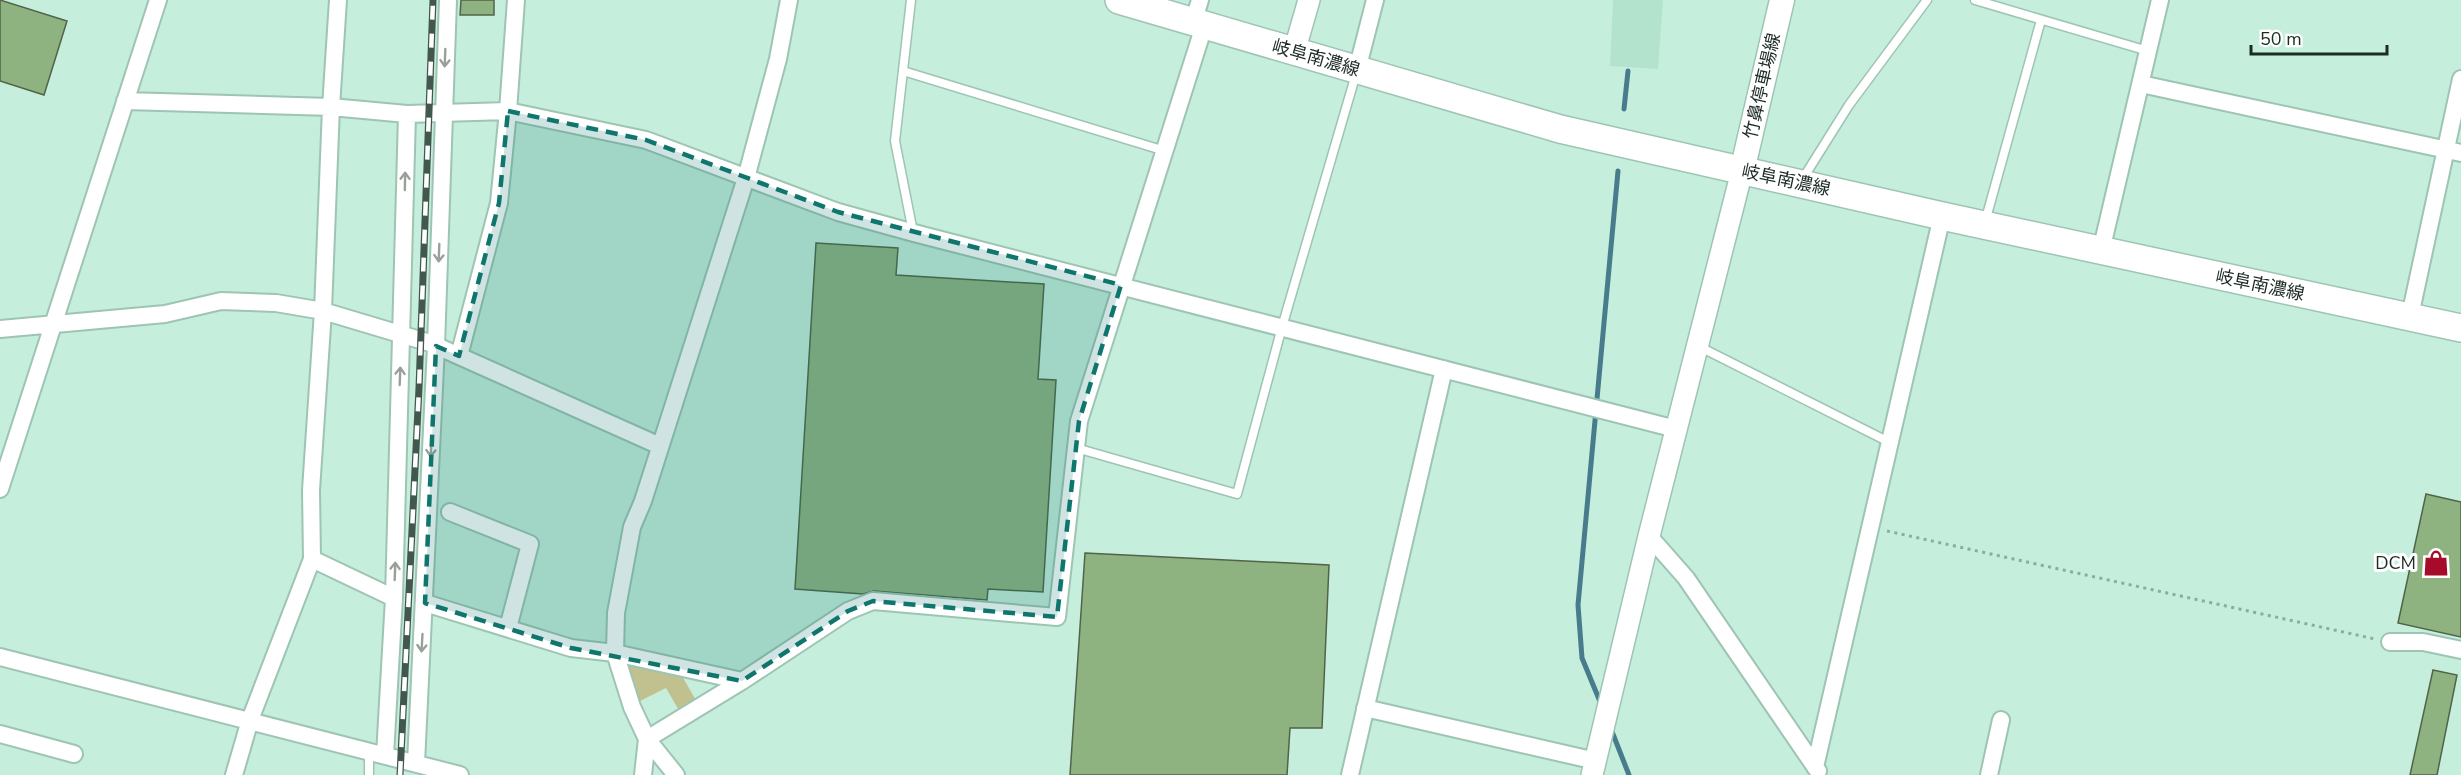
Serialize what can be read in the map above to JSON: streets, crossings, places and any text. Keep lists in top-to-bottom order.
{
  "streets": {
    "main road": ["岐阜南濃線", "竹鼻停車場線"]
  },
  "crossings": [
    ["岐阜南濃線", "竹鼻停車場線"]
  ],
  "places": {
    "shop": ["DCM"]
  },
  "scale_bar": "50 m"
}
